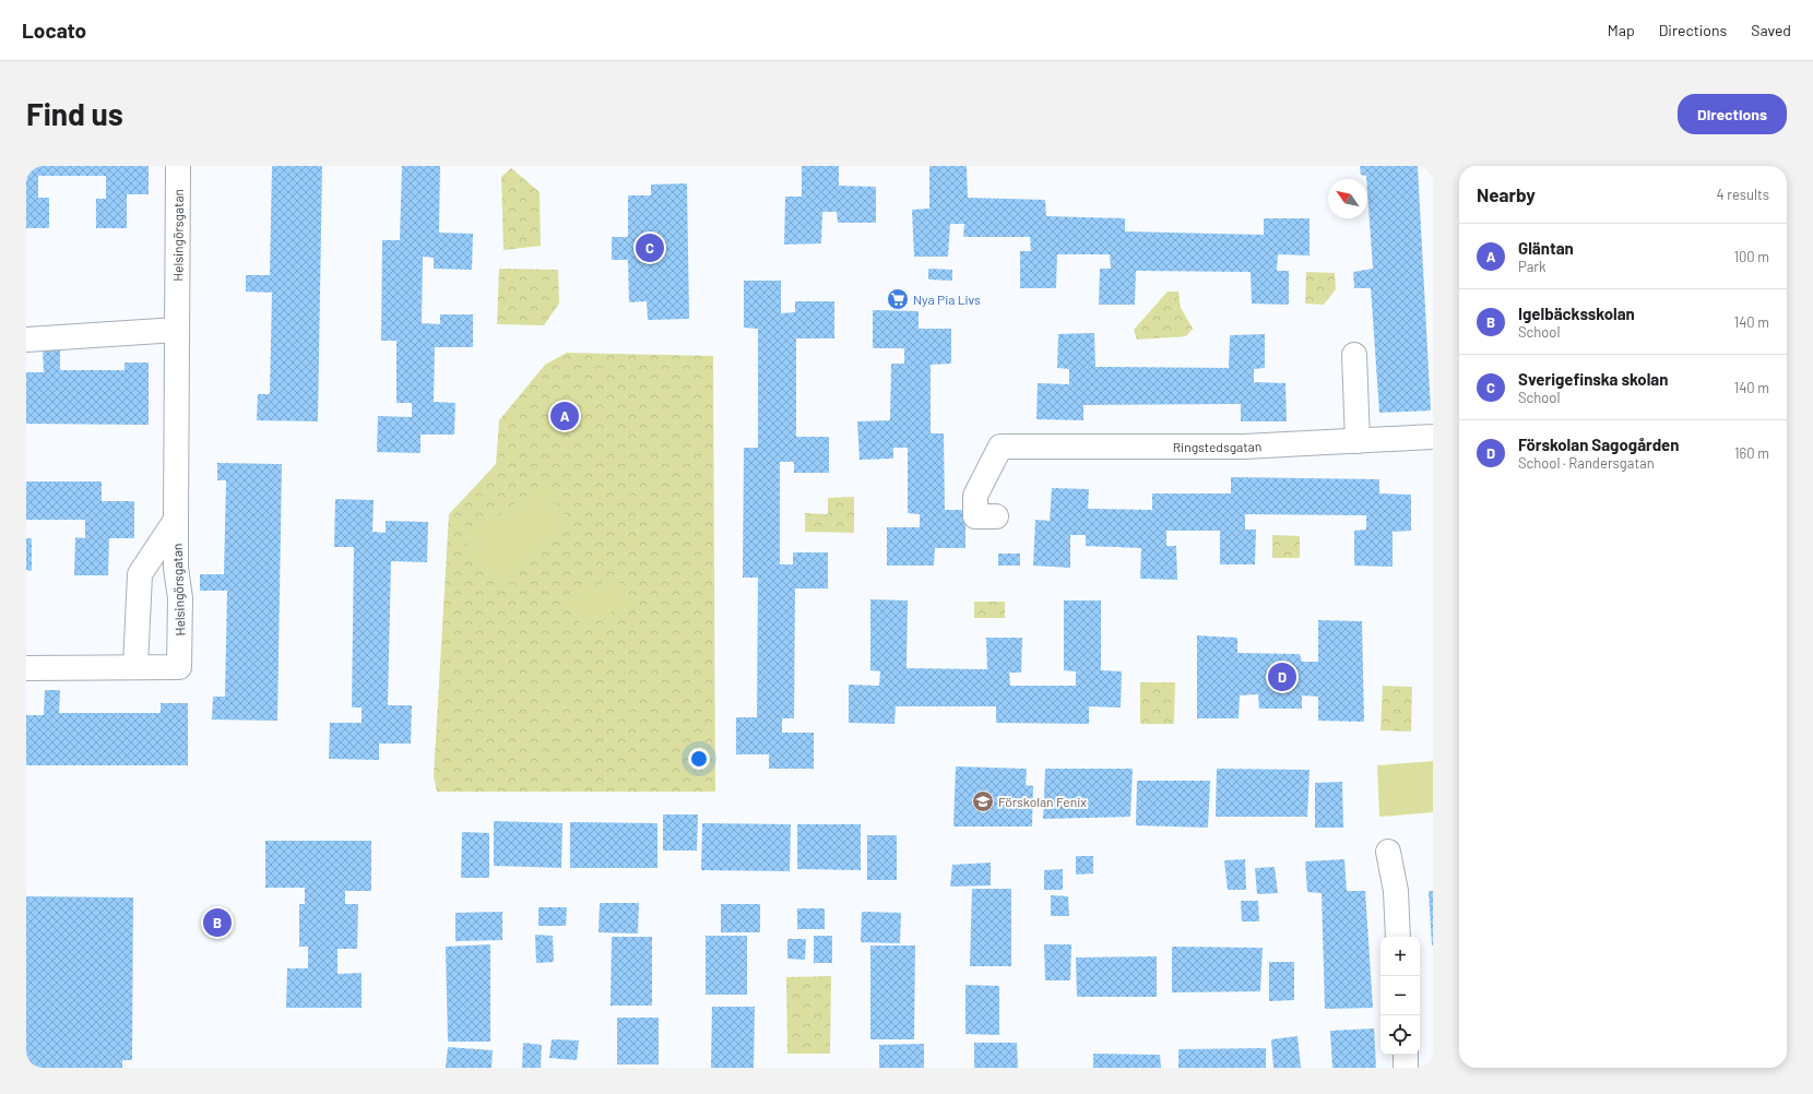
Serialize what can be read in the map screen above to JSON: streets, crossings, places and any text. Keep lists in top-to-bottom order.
{
  "streets": {
    "street": ["Helsingörsgatan", "Ringstedsgatan"]
  },
  "places": {
    "supermarket": ["Nya Pia Livs"],
    "school or university": ["Förskolan Fenix"]
  },
  "north": "top left",
  "page": {
    "header": "Locato",
    "nav": ["Map", "Directions", "Saved"],
    "buttons": "Directions",
    "title": "Find us",
    "heading": ["Nearby", "4 results"],
    "list": [
      {
        "mark": "A",
        "name": "Gläntan",
        "note": "Park",
        "value": "100 m"
      },
      {
        "mark": "B",
        "name": "Igelbäcksskolan",
        "note": "School",
        "value": "140 m"
      },
      {
        "mark": "C",
        "name": "Sverigefinska skolan",
        "note": "School",
        "value": "140 m"
      },
      {
        "mark": "D",
        "name": "Förskolan Sagogården",
        "note": "School · Randersgatan",
        "value": "160 m"
      }
    ],
    "pins": [
      "C",
      "A",
      "D",
      "B"
    ],
    "map_buttons": ["+", "−"]
  }
}
